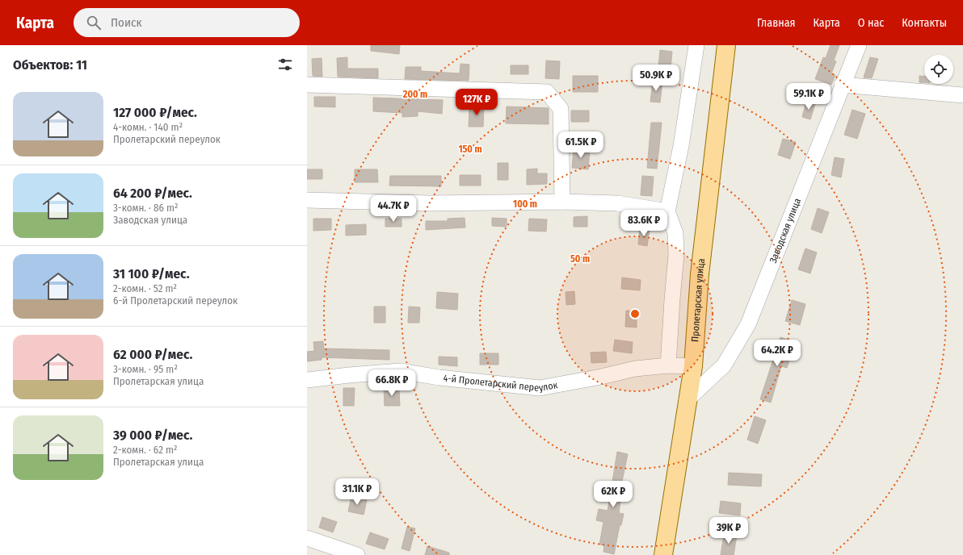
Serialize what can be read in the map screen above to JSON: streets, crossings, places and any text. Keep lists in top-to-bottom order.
{
  "streets": {
    "main road": ["Пролетарская улица"],
    "street": ["Заводская улица", "4-й Пролетарский переулок"]
  },
  "crossings": [
    ["Заводская улица", "Пролетарская улица"],
    ["Пролетарская улица", "4-й Пролетарский переулок"]
  ],
  "page": {
    "header": "Карта",
    "search": "Поиск",
    "nav": [
      "Главная",
      "Карта",
      "О нас",
      "Контакты"
    ],
    "heading": "Объектов: 11",
    "price": [
      "50.9K ₽",
      "59.1K ₽",
      "127K ₽",
      "61.5K ₽",
      "44.7K ₽",
      "83.6K ₽",
      "64.2K ₽",
      "66.8K ₽",
      "31.1K ₽",
      "62K ₽",
      "39K ₽"
    ],
    "list": [
      {
        "name": "127 000 ₽/мес.",
        "note": "4-комн. · 140 m² · Пролетарский переулок"
      },
      {
        "name": "64 200 ₽/мес.",
        "note": "3-комн. · 86 m² · Заводская улица"
      },
      {
        "name": "31 100 ₽/мес.",
        "note": "2-комн. · 52 m² · 6-й Пролетарский переулок"
      },
      {
        "name": "62 000 ₽/мес.",
        "note": "3-комн. · 95 m² · Пролетарская улица"
      },
      {
        "name": "39 000 ₽/мес.",
        "note": "2-комн. · 62 m² · Пролетарская улица"
      }
    ]
  },
  "rings": [
    "200 m",
    "150 m",
    "100 m",
    "50 m"
  ]
}
